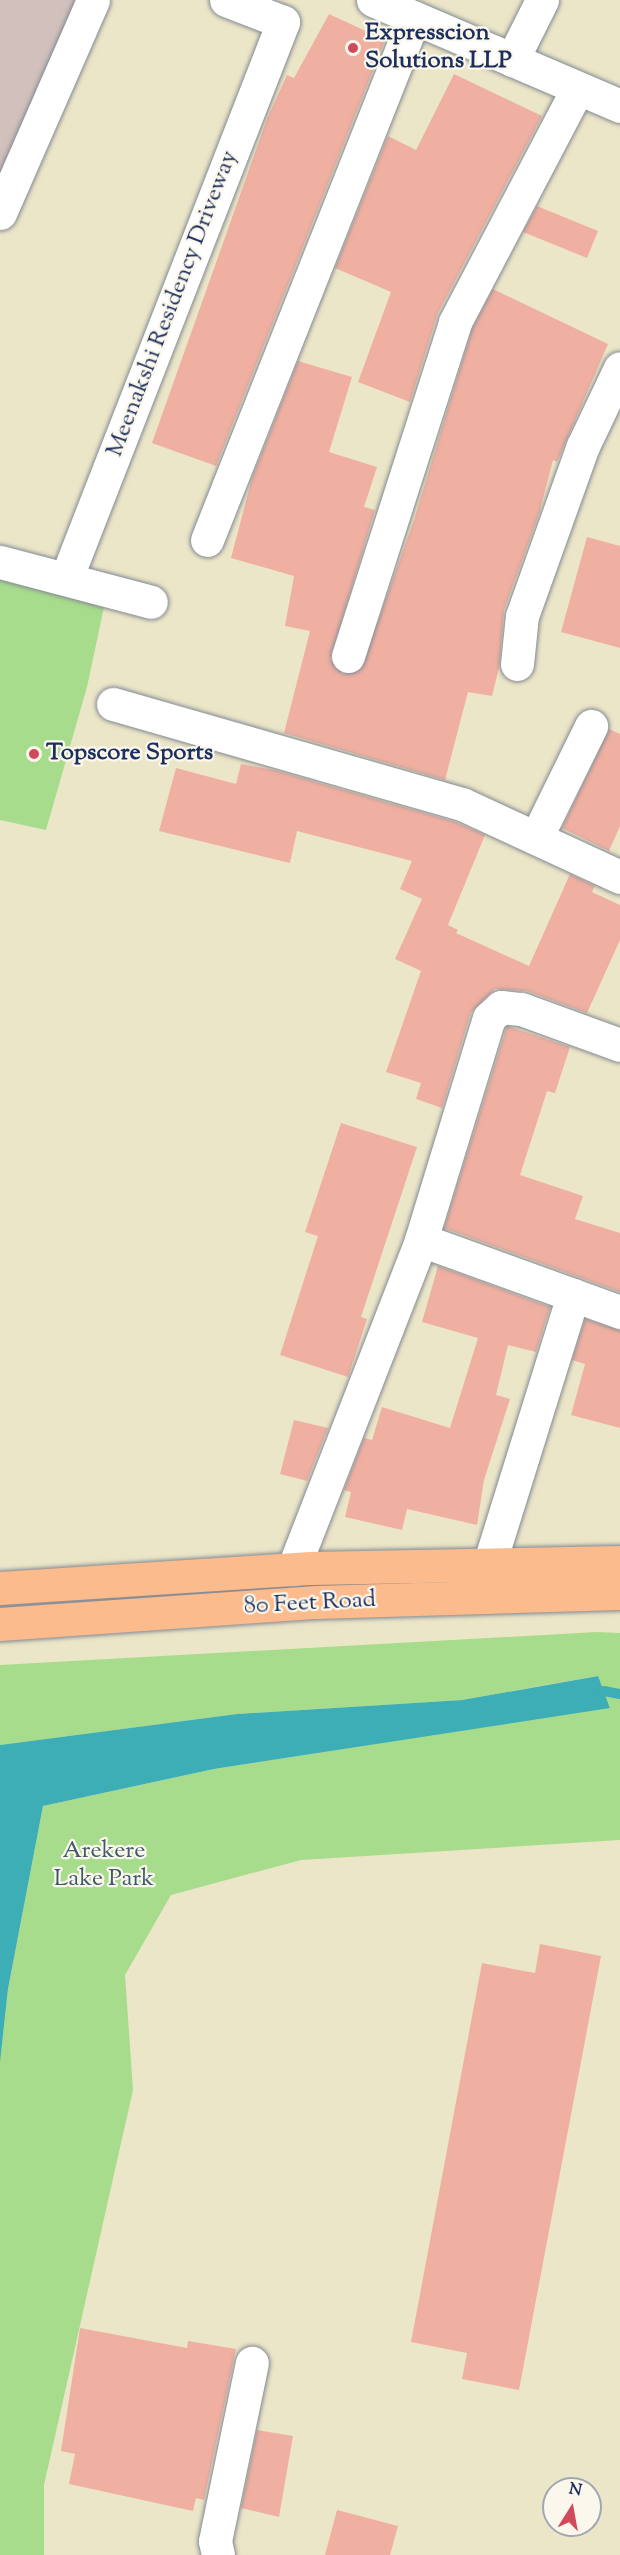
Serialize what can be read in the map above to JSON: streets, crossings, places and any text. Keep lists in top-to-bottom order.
{
  "streets": {
    "main road": ["80 Feet Road"],
    "street": ["Meenakshi Residency Driveway"]
  },
  "parks": ["Arekere Lake Park"],
  "places": ["Expresscion Solutions LLP", "Topscore Sports"],
  "north": "top"
}
